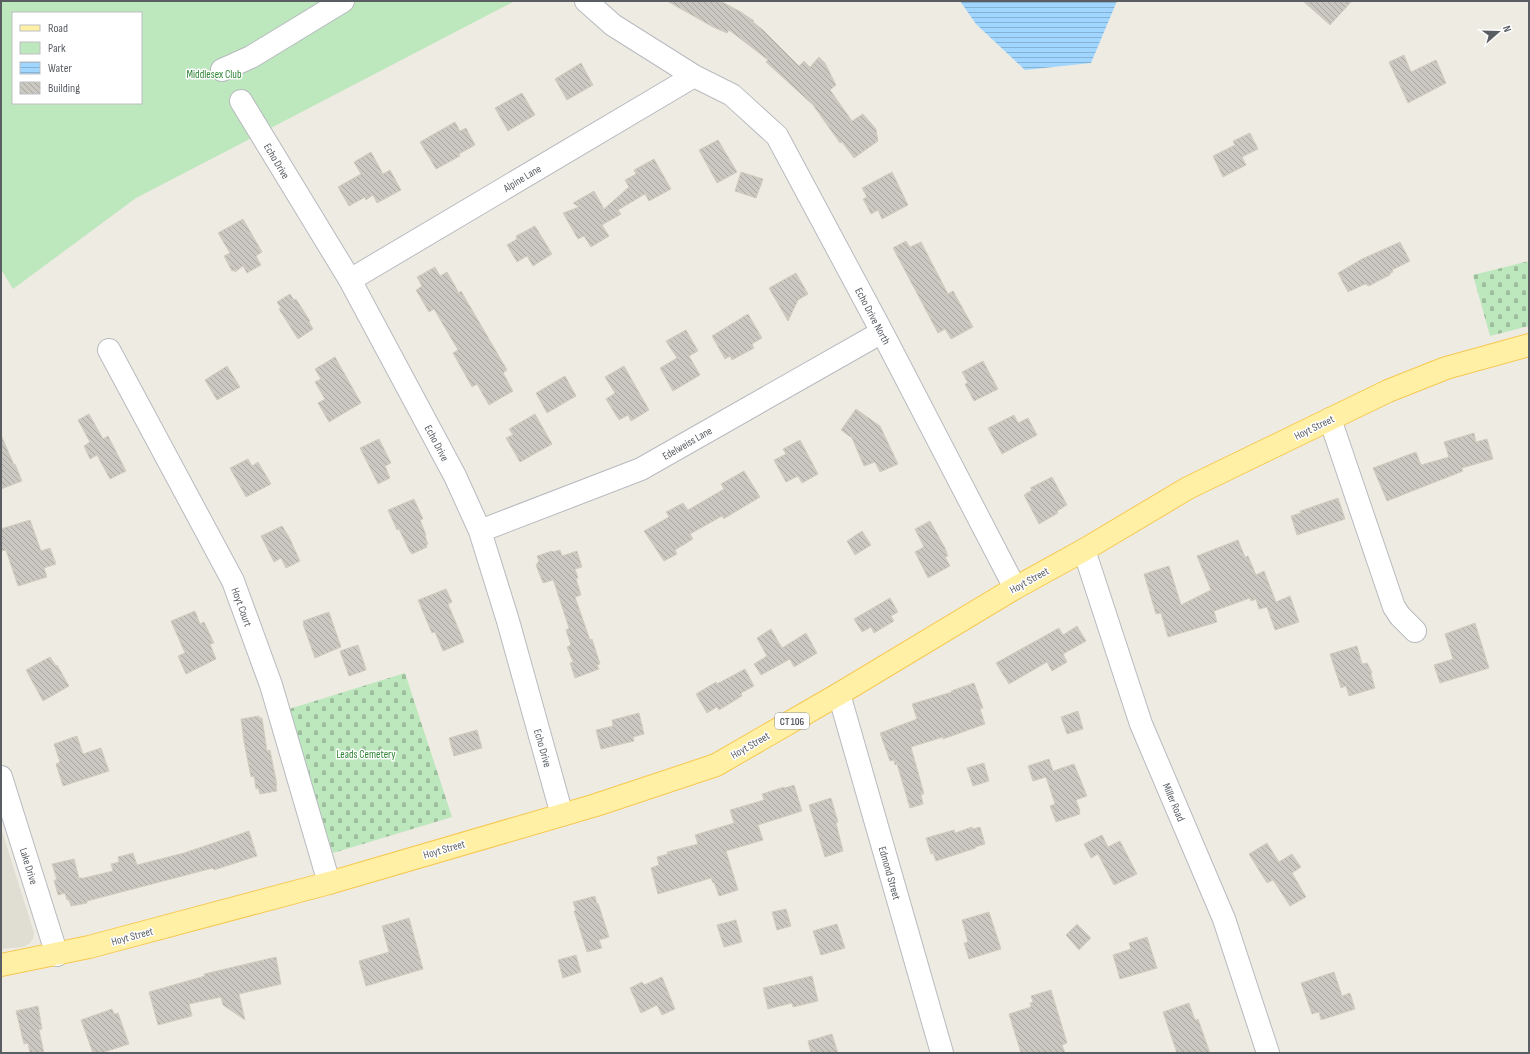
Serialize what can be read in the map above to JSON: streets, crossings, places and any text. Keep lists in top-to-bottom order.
{
  "streets": {
    "main road": ["Hoyt Street", "CT 106"],
    "street": [
      "Echo Drive",
      "Alpine Lane",
      "Echo Drive North",
      "Edelweiss Lane",
      "Hoyt Court",
      "Miller Road",
      "Lake Drive",
      "Edmond Street"
    ]
  },
  "crossings": [
    ["Echo Drive", "Alpine Lane"],
    ["Echo Drive", "Hoyt Street"],
    ["Echo Drive", "Edelweiss Lane"],
    ["Alpine Lane", "Echo Drive North"],
    ["Echo Drive North", "Hoyt Street"],
    ["Echo Drive North", "Edelweiss Lane"],
    ["Hoyt Street", "Hoyt Court"],
    ["Hoyt Street", "Miller Road"],
    ["Hoyt Street", "Lake Drive"],
    ["Hoyt Street", "Edmond Street"]
  ],
  "parks": ["Middlesex Club", "Leads Cemetery"],
  "legend": [
    "Road",
    "Park",
    "Water",
    "Building"
  ],
  "north": "right"
}
